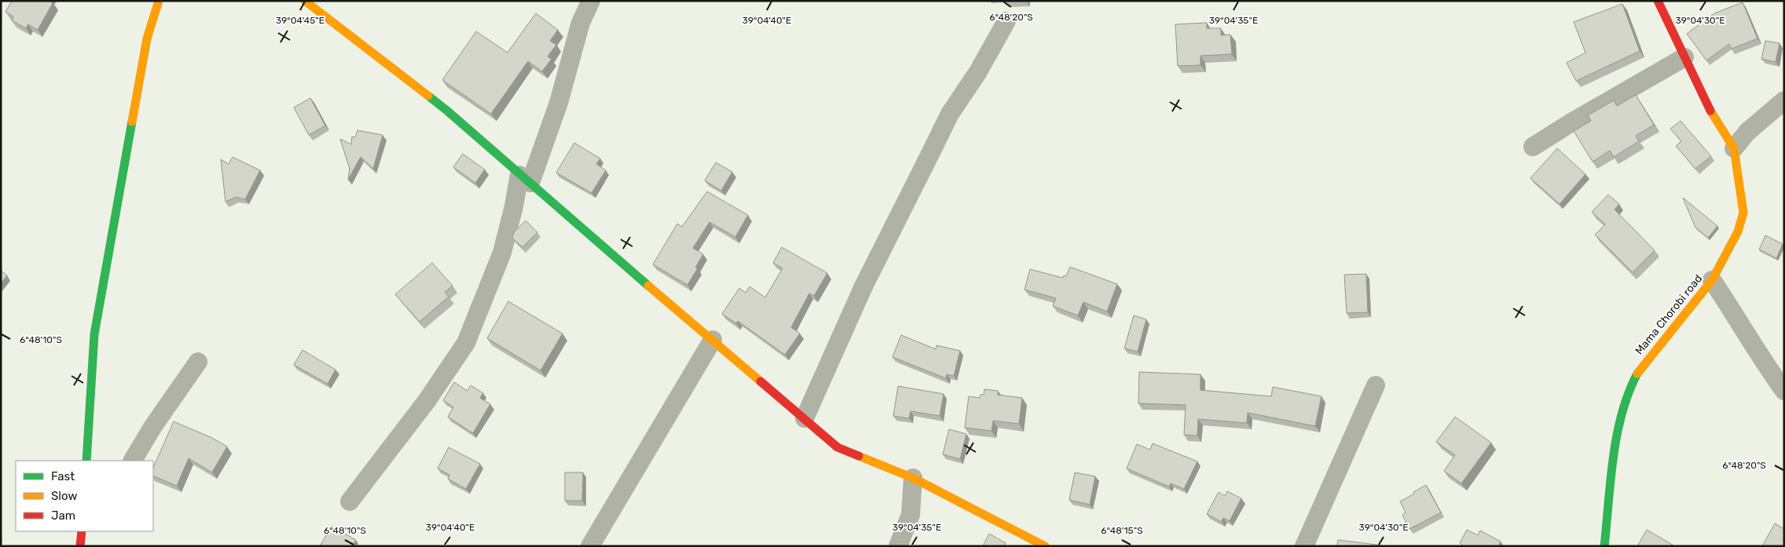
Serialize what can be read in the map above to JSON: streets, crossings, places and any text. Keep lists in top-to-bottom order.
{
  "streets": {
    "street": ["Mama Chorobi road"]
  },
  "legend": ["Fast", "Slow", "Jam"],
  "coordinates": [
    "6°48'20\"S",
    "39°04'45\"E",
    "39°04'40\"E",
    "39°04'35\"E",
    "39°04'30\"E",
    "6°48'10\"S",
    "6°48'15\"S"
  ]
}
